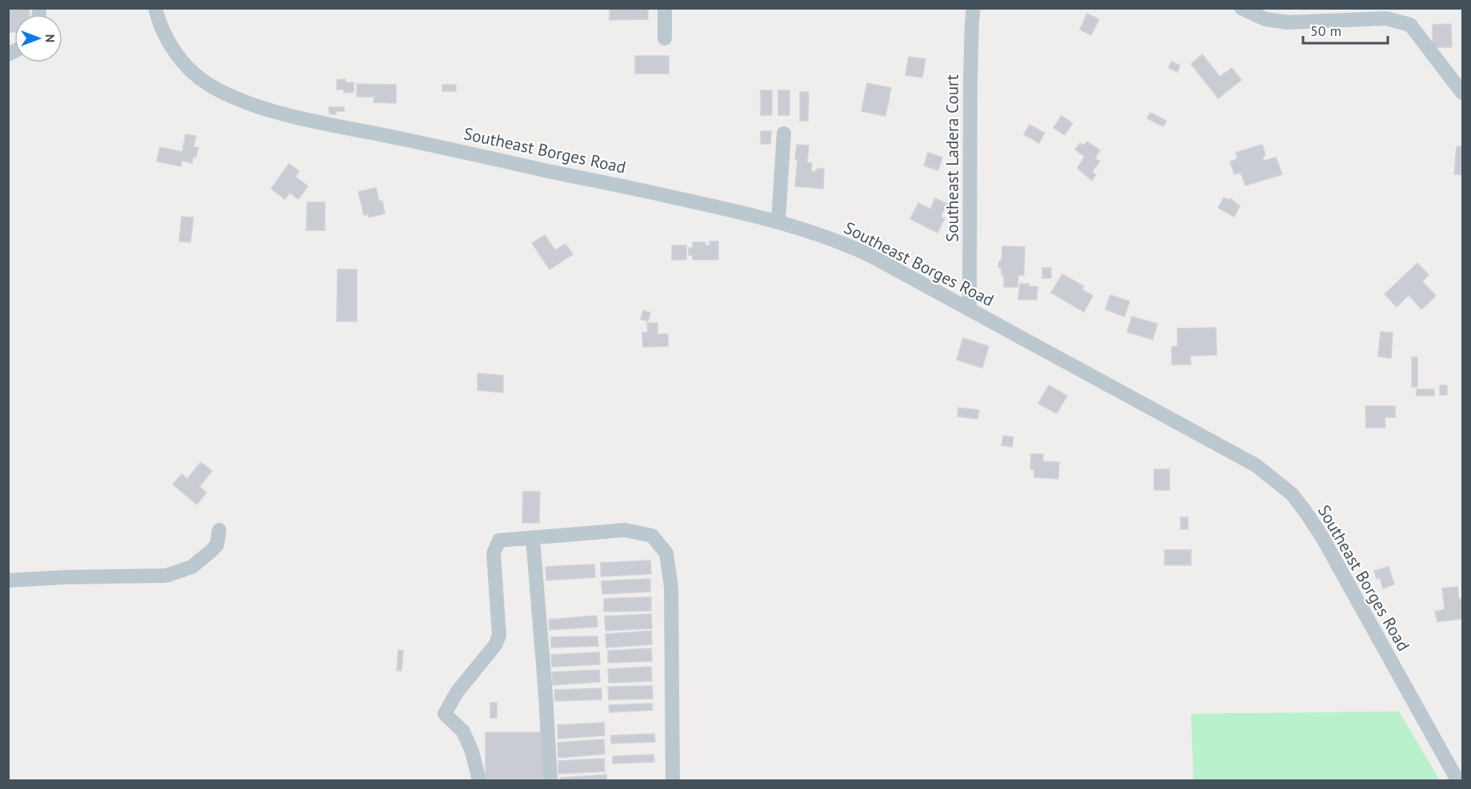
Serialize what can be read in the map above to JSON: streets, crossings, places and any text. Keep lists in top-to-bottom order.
{
  "streets": {
    "street": ["Southeast Borges Road", "Southeast Ladera Court"]
  },
  "crossings": [
    ["Southeast Borges Road", "Southeast Ladera Court"]
  ],
  "scale_bar": "50 m",
  "north": "right"
}
